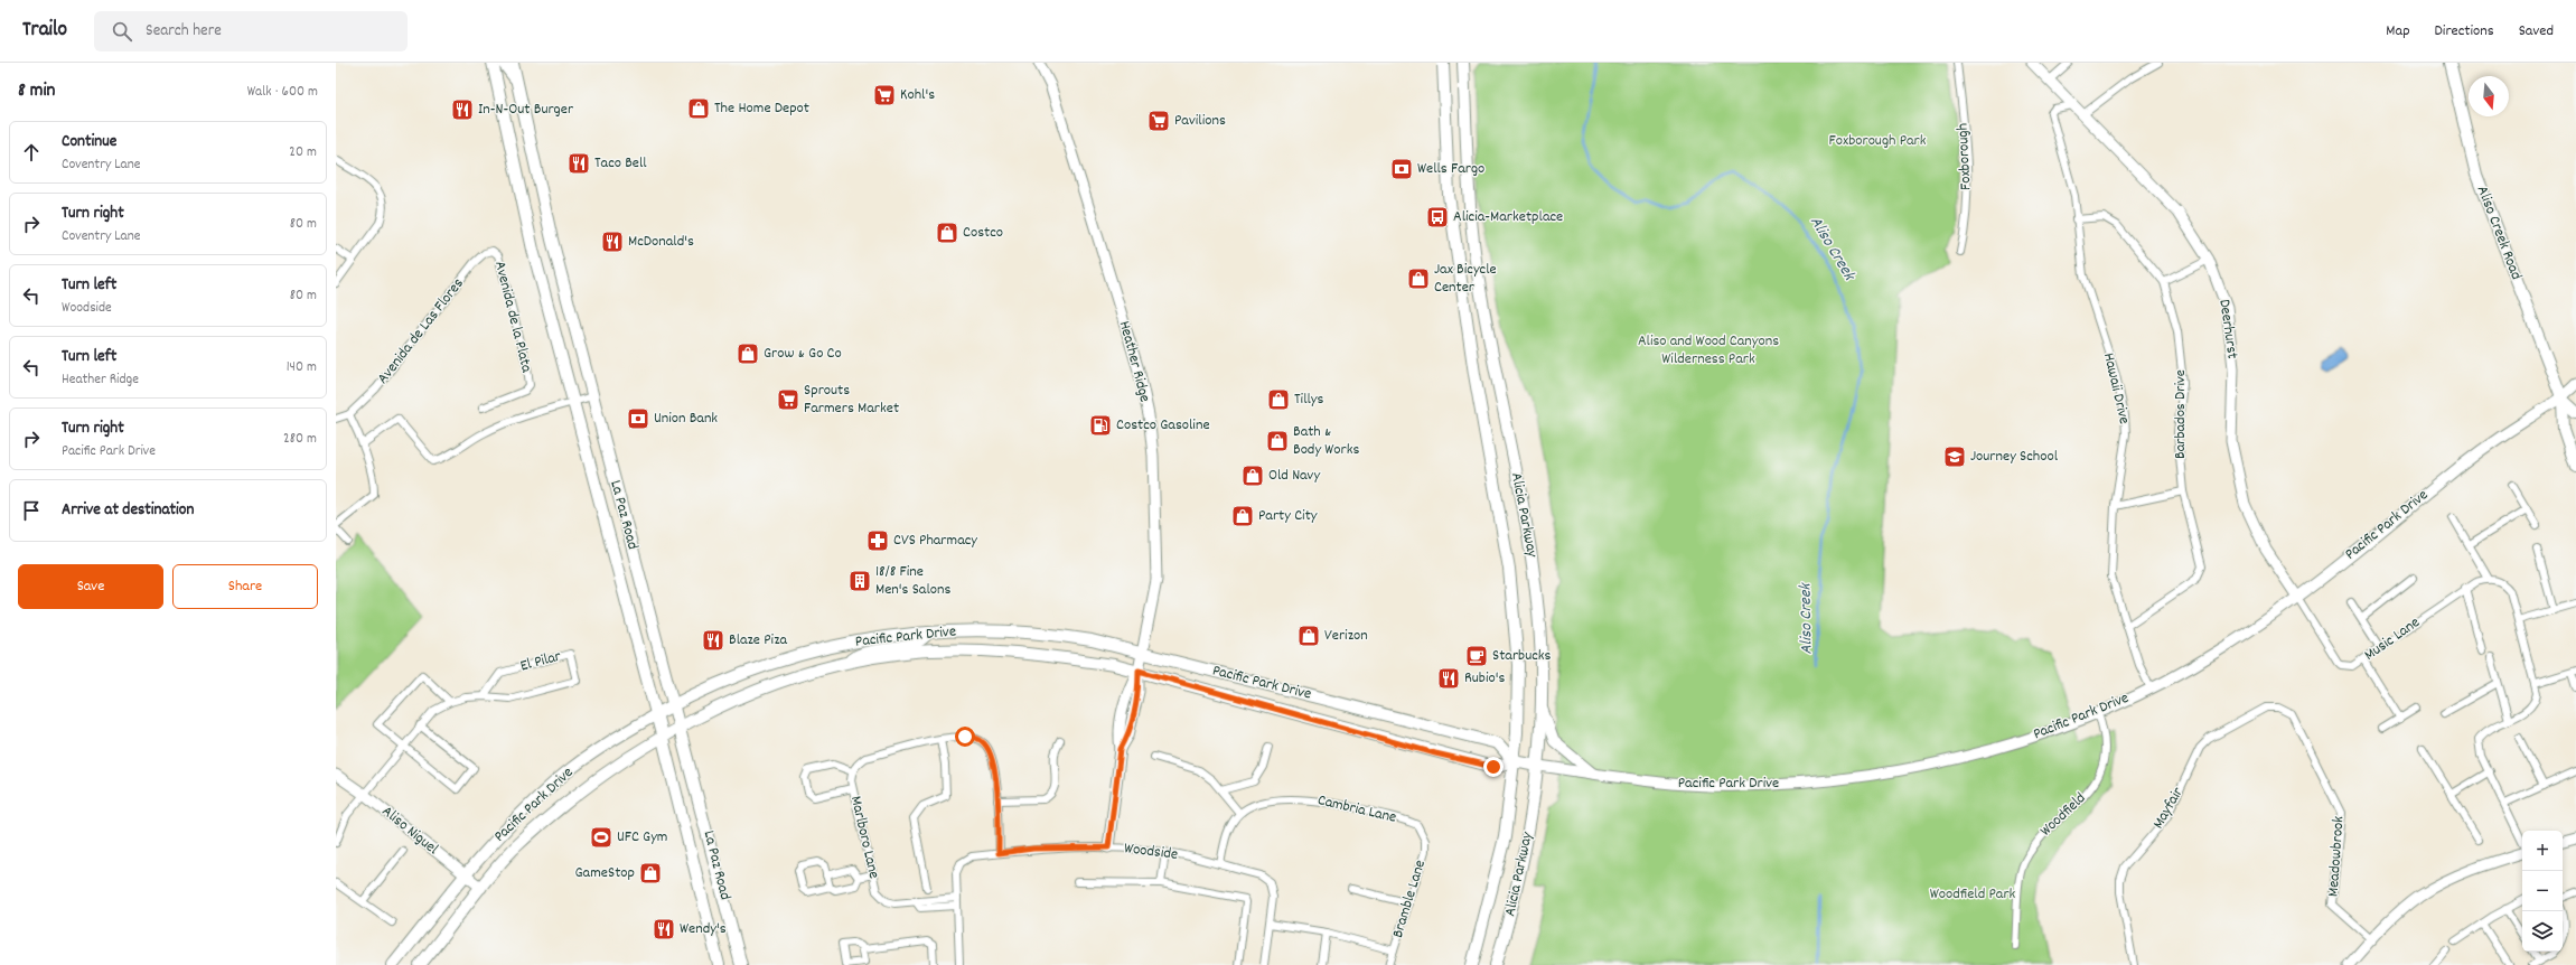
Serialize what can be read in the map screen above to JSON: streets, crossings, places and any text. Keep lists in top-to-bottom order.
{
  "streets": {
    "main road": [
      "Aliso Creek Road",
      "La Paz Road",
      "Alicia Parkway",
      "Pacific Park Drive"
    ],
    "street": [
      "Foxborough",
      "Avenida de la Plata",
      "Deerhurst",
      "Avenida de Las Flores",
      "Heather Ridge",
      "Hawaii Drive",
      "Barbados Drive",
      "Music Lane",
      "El Pilar",
      "Mayfair",
      "Cambria Lane",
      "Woodfield",
      "Aliso Niguel",
      "Marlboro Lane",
      "Woodside",
      "Meadowbrook",
      "Bramble Lane"
    ]
  },
  "crossings": [
    ["Aliso Creek Road", "Pacific Park Drive"],
    ["Avenida de la Plata", "Avenida de Las Flores"],
    ["Deerhurst", "Hawaii Drive"],
    ["Deerhurst", "Pacific Park Drive"],
    ["Deerhurst", "Music Lane"],
    ["Heather Ridge", "Pacific Park Drive"],
    ["Heather Ridge", "Woodside"],
    ["Hawaii Drive", "Barbados Drive"],
    ["Hawaii Drive", "Pacific Park Drive"],
    ["La Paz Road", "Pacific Park Drive"],
    ["Alicia Parkway", "Pacific Park Drive"],
    ["Pacific Park Drive", "Music Lane"],
    ["Pacific Park Drive", "Woodfield"],
    ["Pacific Park Drive", "Aliso Niguel"],
    ["El Pilar", "Aliso Niguel"],
    ["Mayfair", "Meadowbrook"],
    ["Cambria Lane", "Bramble Lane"],
    ["Marlboro Lane", "Woodside"]
  ],
  "water": ["Aliso Creek"],
  "parks": ["Foxborough Park", "Aliso and Wood Canyons Wilderness Park", "Woodfield Park"],
  "places": {
    "supermarket": ["Kohl's", "Pavilions", "Sprouts Farmers Market"],
    "shop": [
      "The Home Depot",
      "Costco",
      "Jax Bicycle Center",
      "Grow & Go Co",
      "Tillys",
      "Bath & Body Works",
      "Old Navy",
      "Party City",
      "Verizon",
      "GameStop"
    ],
    "restaurant": [
      "In-N-Out Burger",
      "Taco Bell",
      "McDonald's",
      "Blaze Piza",
      "Rubio's",
      "Wendy's"
    ],
    "bank": ["Wells Fargo", "Union Bank"],
    "bus stop": ["Alicia-Marketplace"],
    "fuel station": ["Costco Gasoline"],
    "school or university": ["Journey School"],
    "pharmacy": ["CVS Pharmacy"],
    "building": ["18/8 Fine Men's Salons"],
    "cafe": ["Starbucks"],
    "sports": ["UFC Gym"]
  },
  "north": "bottom",
  "page": {
    "header": "Trailo",
    "search": "Search here",
    "nav": ["Map", "Directions", "Saved"],
    "heading": ["8 min", "Walk · 600 m"],
    "list": [
      ["Continue", "Coventry Lane", "20 m"],
      ["Turn right", "Coventry Lane", "80 m"],
      ["Turn left", "Woodside", "80 m"],
      ["Turn left", "Heather Ridge", "140 m"],
      ["Turn right", "Pacific Park Drive", "280 m"],
      "Arrive at destination"
    ],
    "buttons": ["Save", "Share"],
    "map_buttons": ["+", "−"]
  }
}
